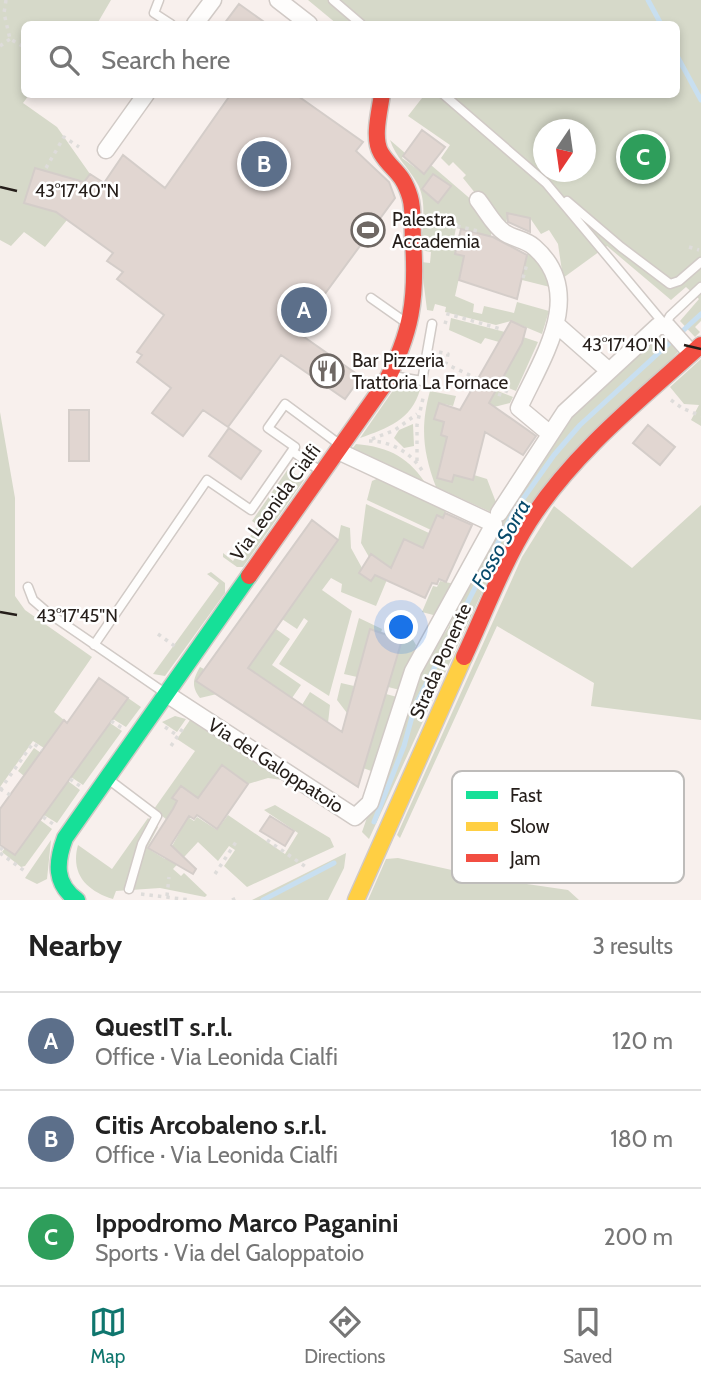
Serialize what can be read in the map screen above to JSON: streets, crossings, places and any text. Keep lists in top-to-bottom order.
{
  "streets": {
    "street": ["Via Leonida Cialfi", "Strada Ponente", "Via del Galoppatoio"]
  },
  "crossings": [
    ["Via Leonida Cialfi", "Via del Galoppatoio"]
  ],
  "water": ["Fosso Sorra"],
  "places": {
    "sports": ["Palestra Accademia"],
    "restaurant": ["Bar Pizzeria Trattoria La Fornace"]
  },
  "legend": ["Fast", "Slow", "Jam"],
  "north": "bottom",
  "page": {
    "search": "Search here",
    "pins": ["C", "B", "A"],
    "heading": ["Nearby", "3 results"],
    "list": [
      {
        "mark": "A",
        "name": "QuestIT s.r.l.",
        "note": "Office · Via Leonida Cialfi",
        "value": "120 m"
      },
      {
        "mark": "B",
        "name": "Citis Arcobaleno s.r.l.",
        "note": "Office · Via Leonida Cialfi",
        "value": "180 m"
      },
      {
        "mark": "C",
        "name": "Ippodromo Marco Paganini",
        "note": "Sports · Via del Galoppatoio",
        "value": "200 m"
      }
    ],
    "nav": ["Map", "Directions", "Saved"]
  },
  "coordinates": ["43°17'40\"N", "43°17'45\"N"]
}
